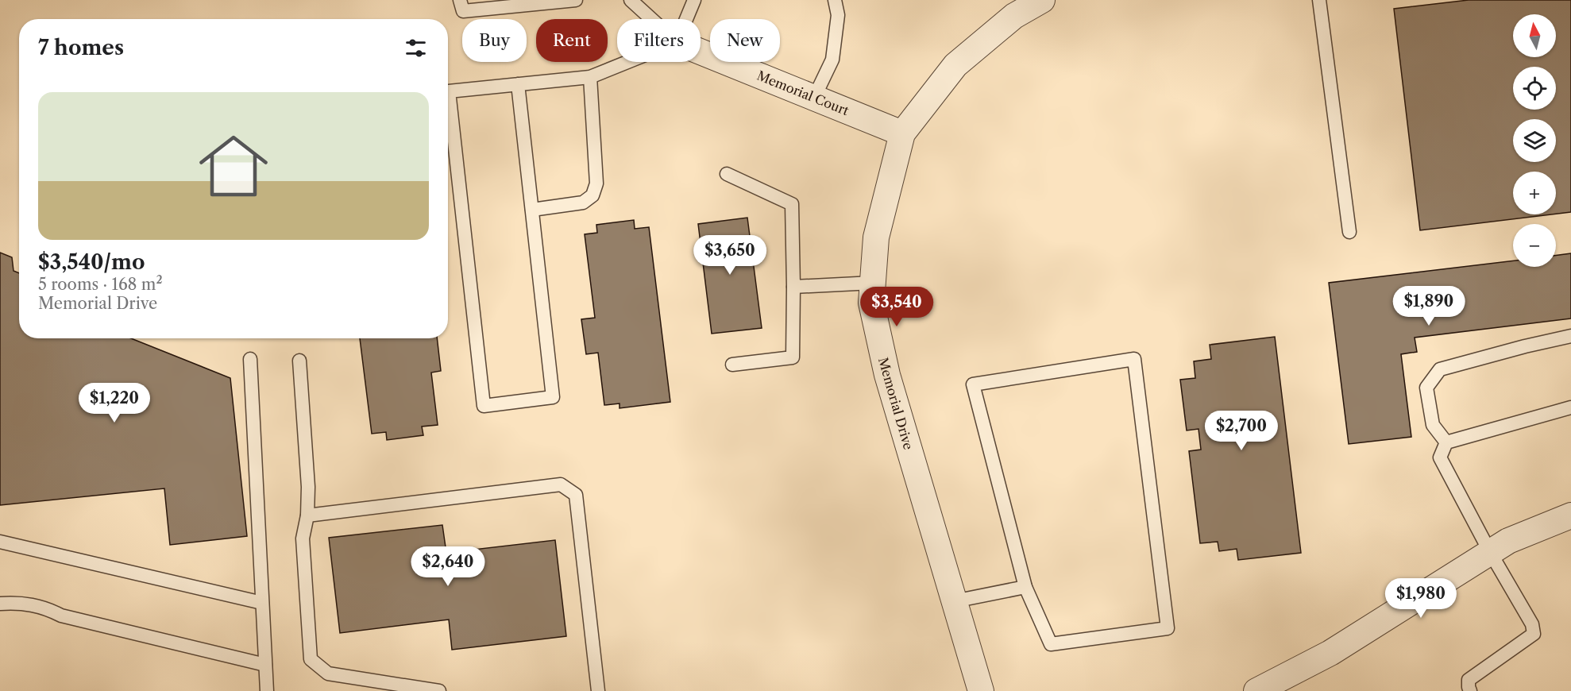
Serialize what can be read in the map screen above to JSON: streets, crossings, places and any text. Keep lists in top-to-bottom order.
{
  "streets": {
    "street": ["Memorial Court", "Memorial Drive"]
  },
  "crossings": [
    ["Memorial Court", "Memorial Drive"]
  ],
  "north": "top",
  "page": {
    "map_buttons": ["+", "−"],
    "chip": [
      "Buy",
      "Rent",
      "Filters",
      "New"
    ],
    "heading": "7 homes",
    "list": [
      {
        "name": "$3,540/mo",
        "note": "5 rooms · 168 m² · Memorial Drive"
      }
    ],
    "price": [
      "$3,650",
      "$1,890",
      "$3,540",
      "$1,220",
      "$2,700",
      "$2,640",
      "$1,980"
    ]
  }
}
